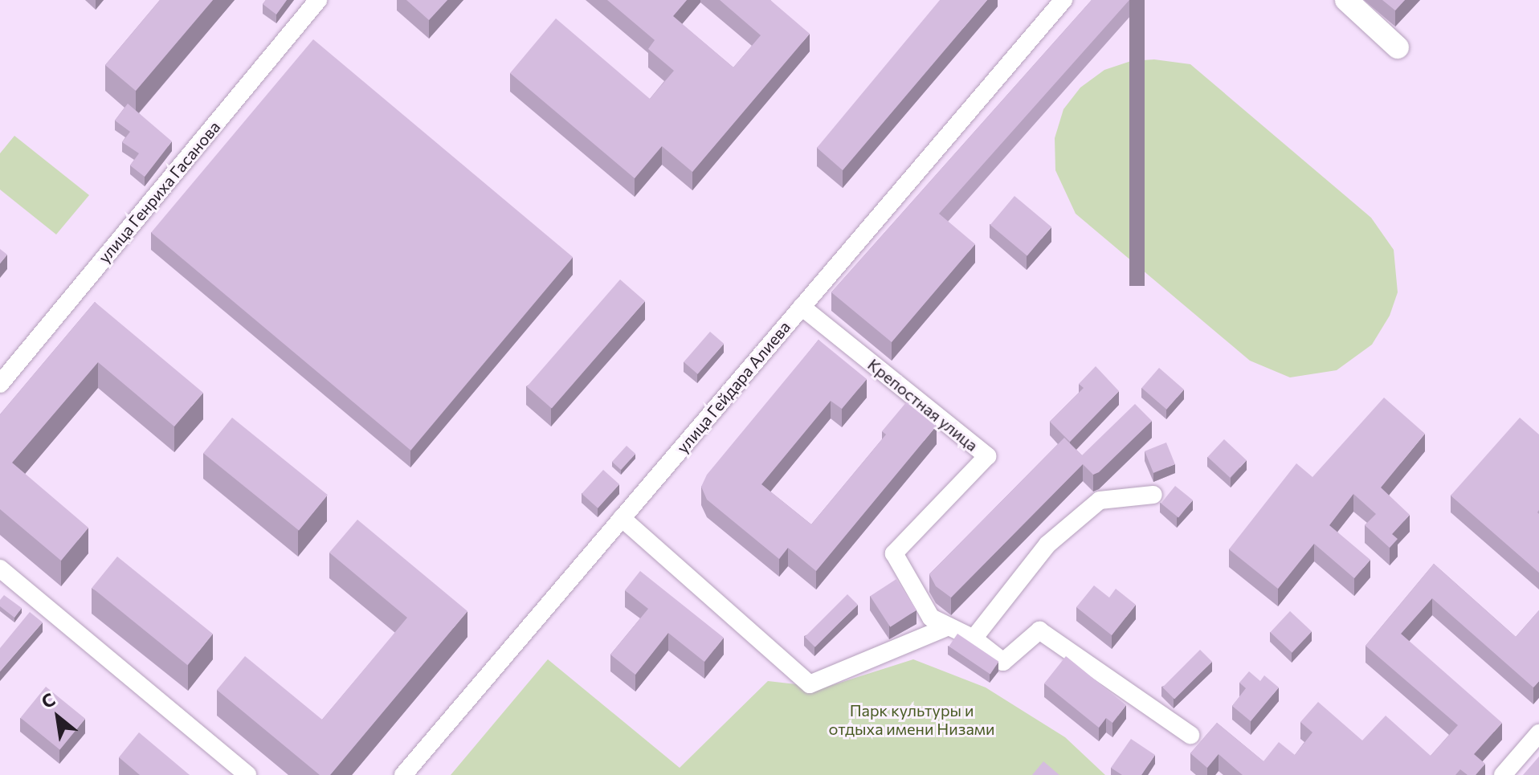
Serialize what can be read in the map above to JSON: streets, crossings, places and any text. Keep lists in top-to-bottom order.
{
  "streets": {
    "street": ["улица Генриха Гасанова", "улица Гейдара Алиева", "Крепостная улица"]
  },
  "crossings": [
    ["улица Гейдара Алиева", "Крепостная улица"]
  ],
  "parks": ["Парк культуры и отдыха имени Низами"],
  "north": "top left"
}
